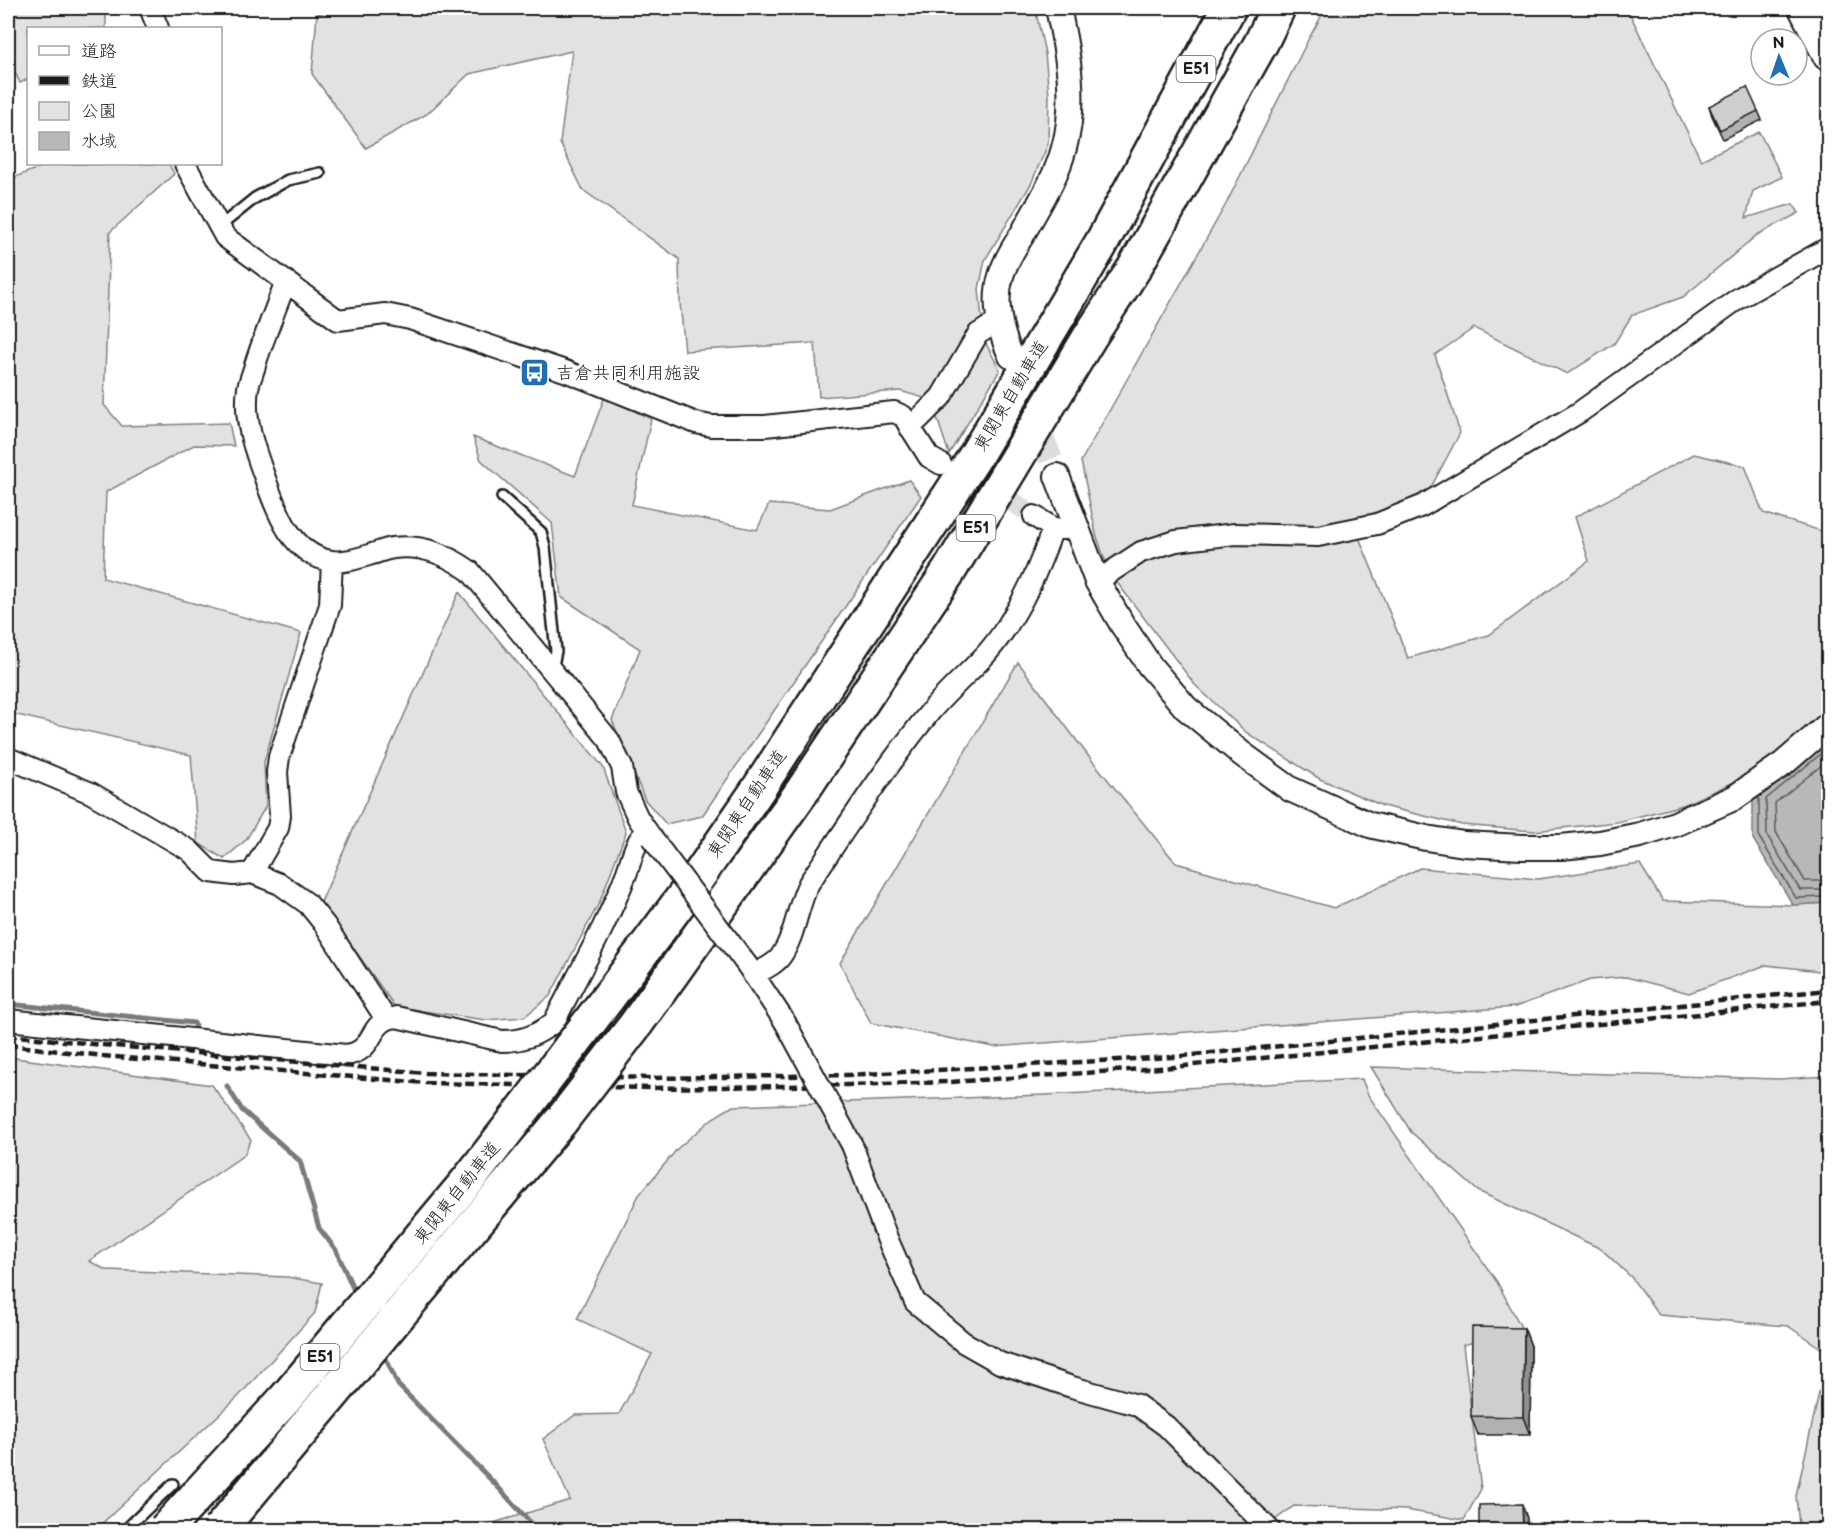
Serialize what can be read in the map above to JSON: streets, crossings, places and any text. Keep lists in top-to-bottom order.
{
  "streets": {
    "highway": ["E51", "東関東自動車道"]
  },
  "places": {
    "bus stop": ["吉倉共同利用施設"]
  },
  "legend": [
    "道路",
    "鉄道",
    "公園",
    "水域"
  ],
  "north": "top"
}
